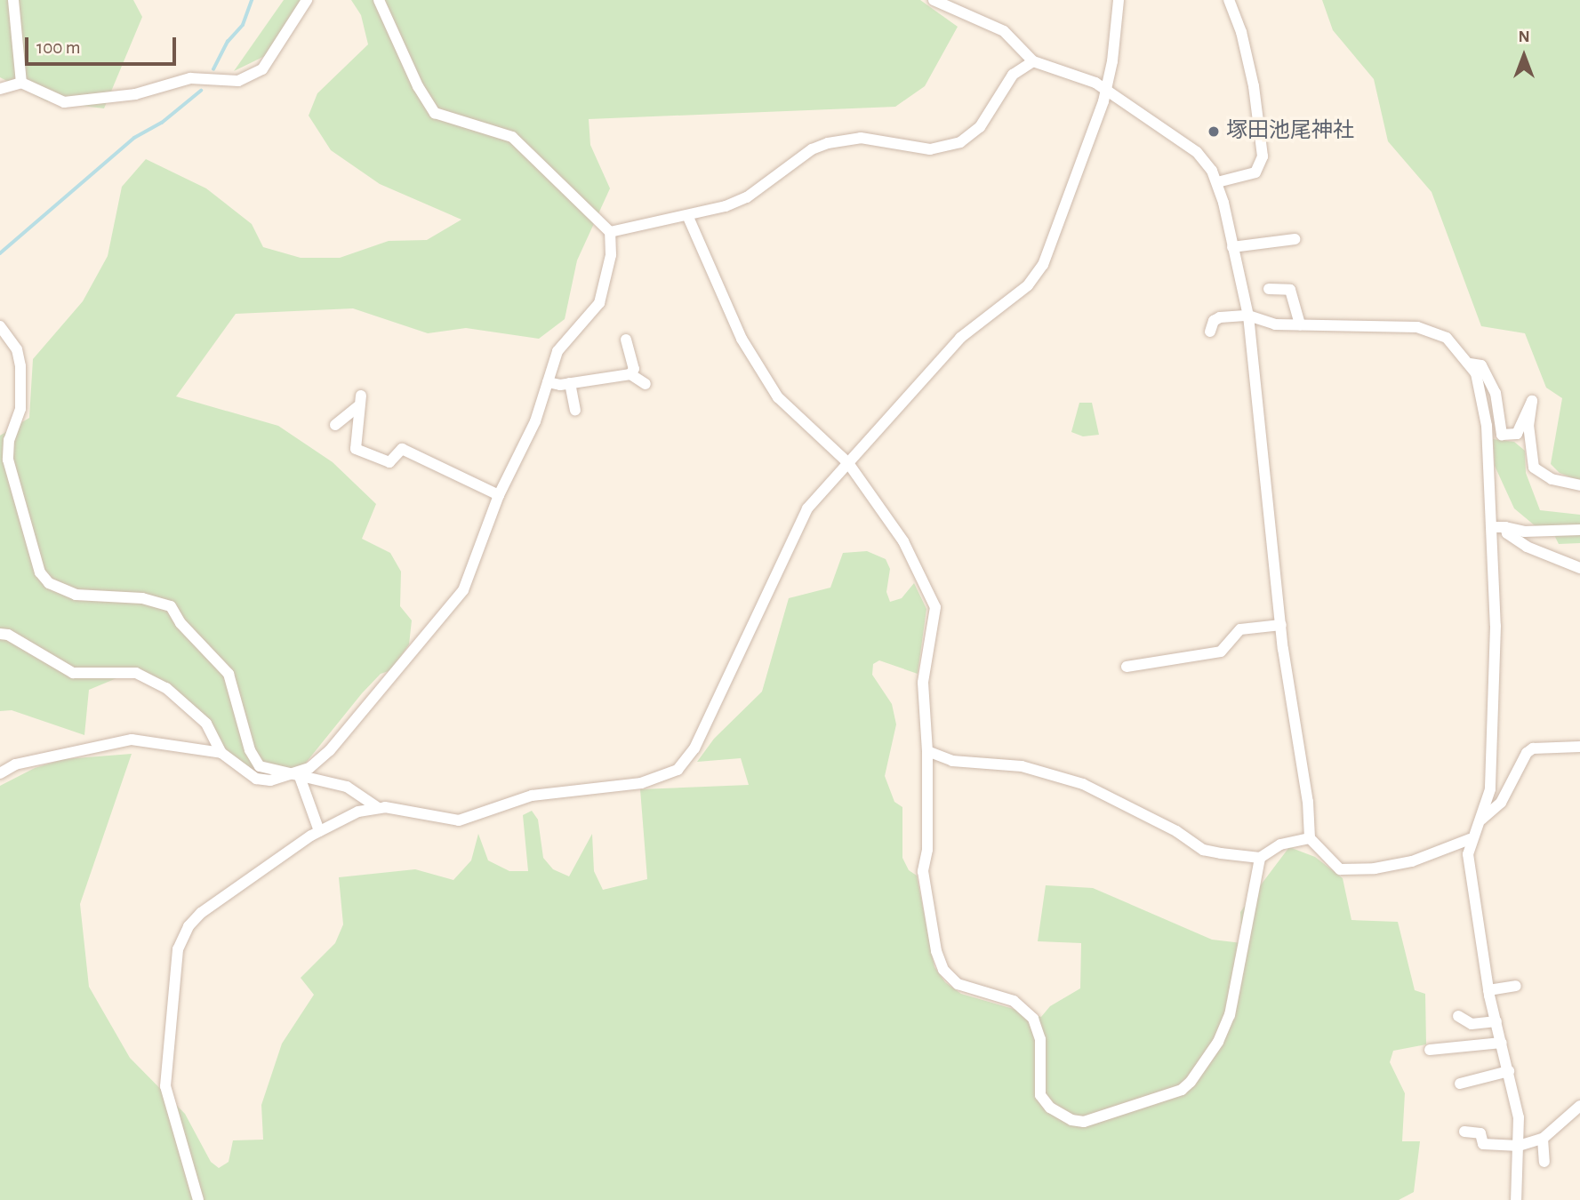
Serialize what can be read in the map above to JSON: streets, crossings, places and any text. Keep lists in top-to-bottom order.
{
  "places": ["塚田池尾神社"],
  "scale_bar": "100 m",
  "north": "top"
}
